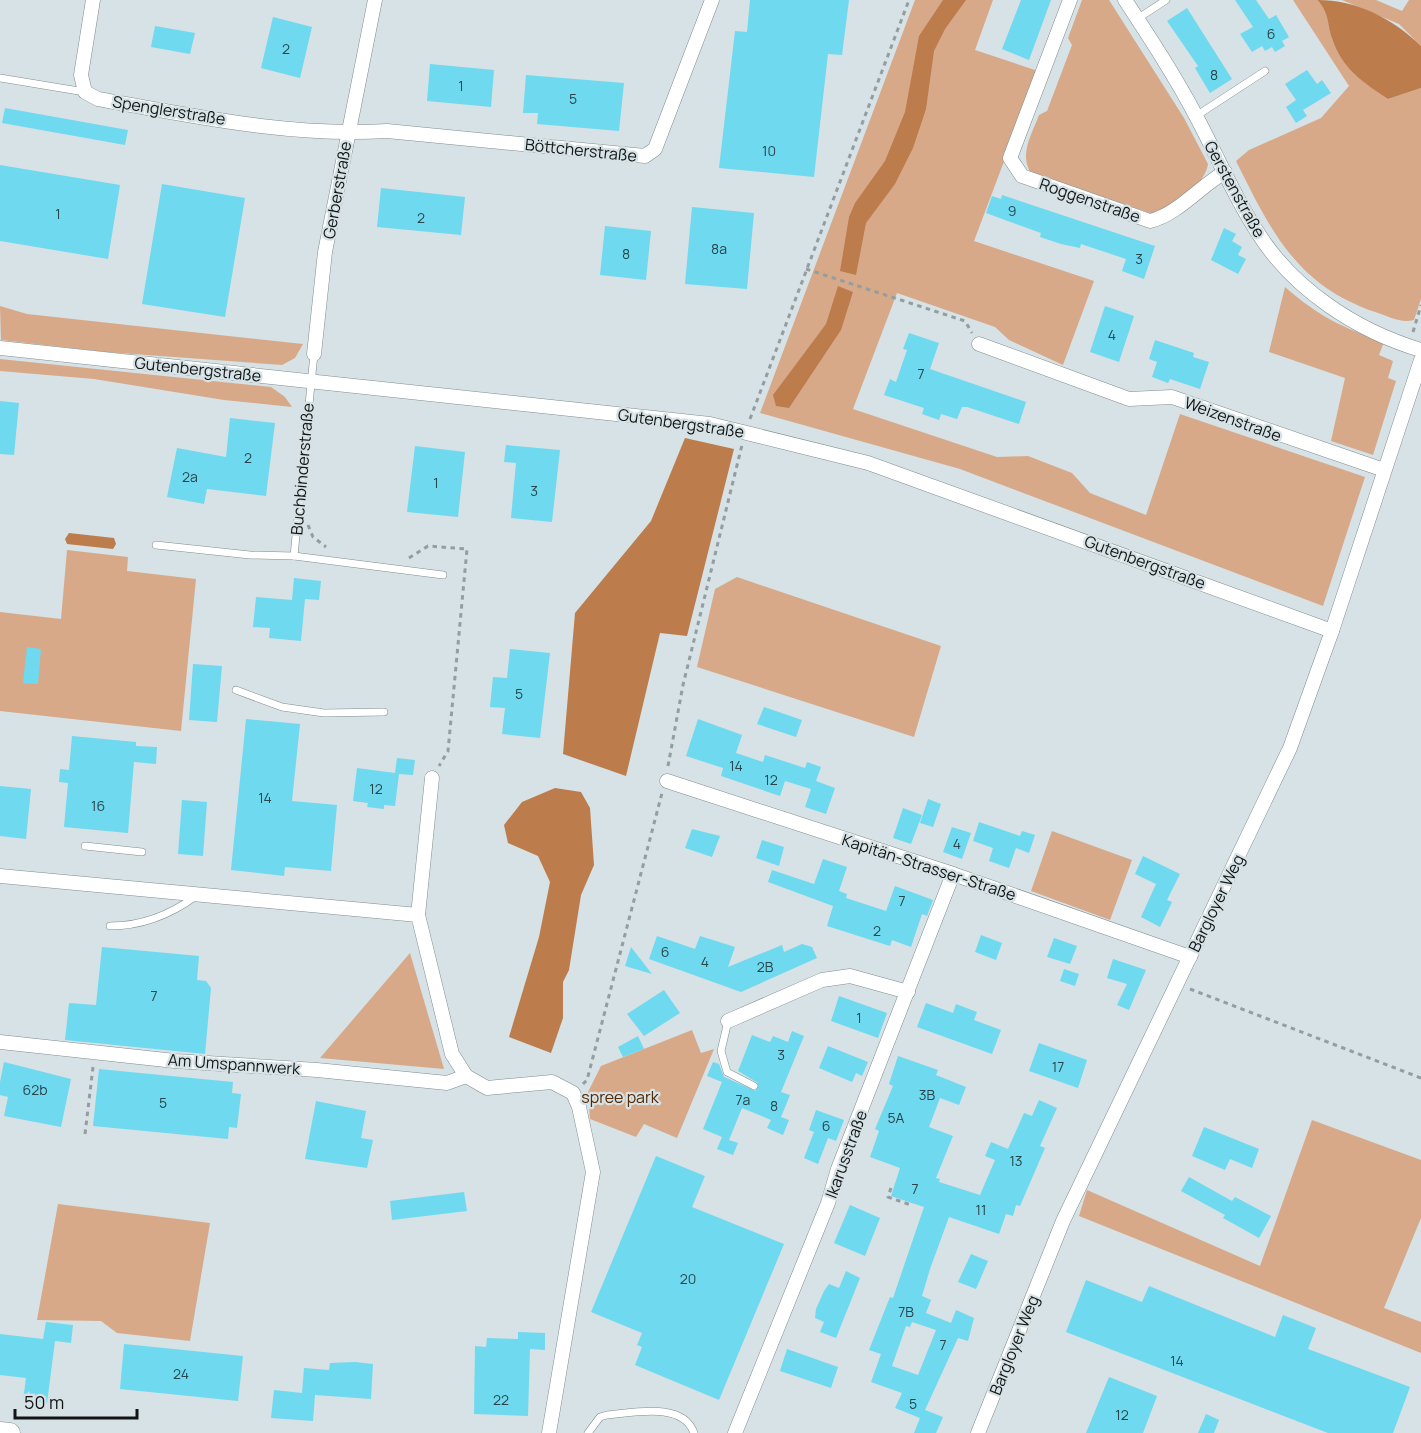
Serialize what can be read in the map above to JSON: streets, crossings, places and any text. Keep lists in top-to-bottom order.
{
  "streets": {
    "street": [
      "Spenglerstraße",
      "Böttcherstraße",
      "Gerstenstraße",
      "Gerberstraße",
      "Roggenstraße",
      "Gutenbergstraße",
      "Weizenstraße",
      "Kapitän-Strasser-Straße",
      "Bargloyer Weg",
      "Am Umspannwerk",
      "Ikarusstraße"
    ],
    "lane": ["Buchbinderstraße"]
  },
  "crossings": [
    ["Spenglerstraße", "Böttcherstraße"],
    ["Spenglerstraße", "Gerberstraße"],
    ["Böttcherstraße", "Gerberstraße"],
    ["Gerstenstraße", "Roggenstraße"],
    ["Gerberstraße", "Gutenbergstraße"],
    ["Gerberstraße", "Buchbinderstraße"],
    ["Gutenbergstraße", "Buchbinderstraße"],
    ["Gutenbergstraße", "Bargloyer Weg"],
    ["Weizenstraße", "Bargloyer Weg"],
    ["Kapitän-Strasser-Straße", "Bargloyer Weg"],
    ["Kapitän-Strasser-Straße", "Ikarusstraße"]
  ],
  "parks": ["spree park"],
  "house_numbers": [
    "6",
    "2",
    "8",
    "1",
    "5",
    "10",
    "9",
    "1",
    "2",
    "8a",
    "8",
    "3",
    "4",
    "7",
    "2",
    "2a",
    "1",
    "3",
    "5",
    "14",
    "12",
    "12",
    "14",
    "16",
    "4",
    "7",
    "2",
    "6",
    "4",
    "2B",
    "7",
    "1",
    "3",
    "17",
    "62b",
    "3B",
    "7a",
    "5",
    "8",
    "5A",
    "6",
    "13",
    "7",
    "11",
    "20",
    "7B",
    "7",
    "14",
    "24",
    "22",
    "5",
    "12"
  ],
  "scale_bar": "50 m"
}
